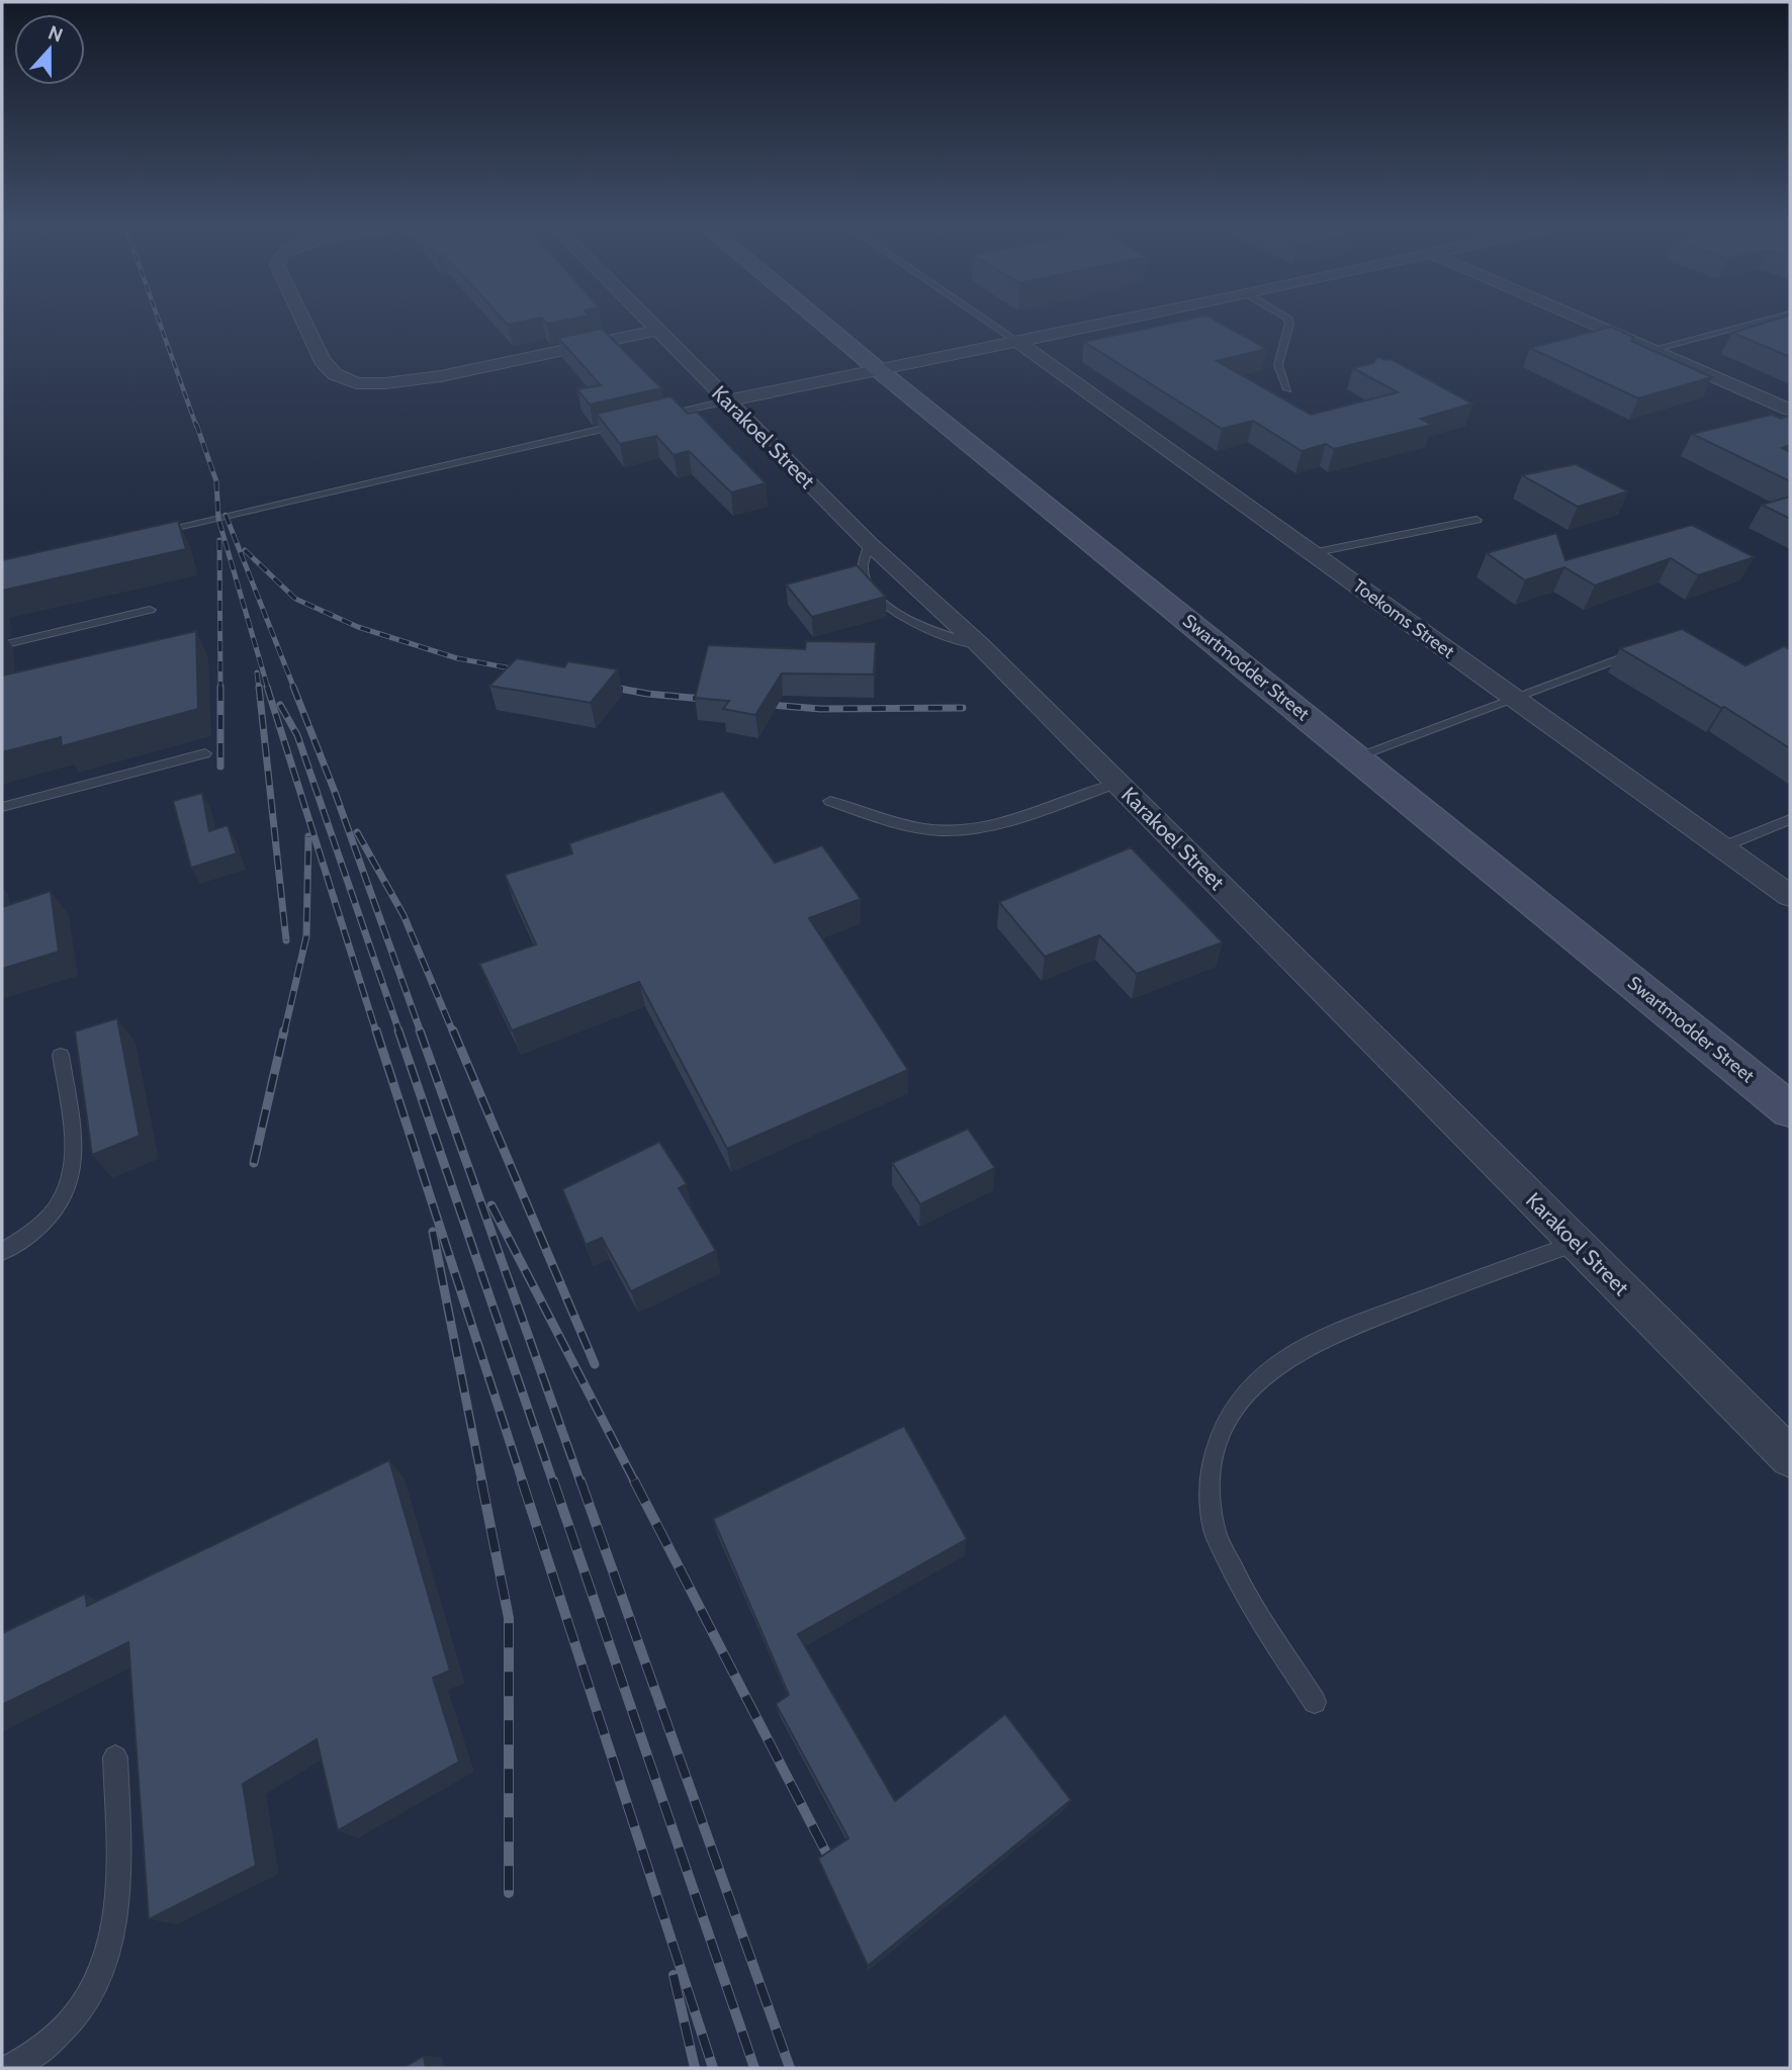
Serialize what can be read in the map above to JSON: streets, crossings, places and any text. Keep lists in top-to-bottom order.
{
  "streets": {
    "main road": ["Swartmodder Street"],
    "street": ["Karakoel Street", "Toekoms Street"]
  },
  "north": "top"
}
